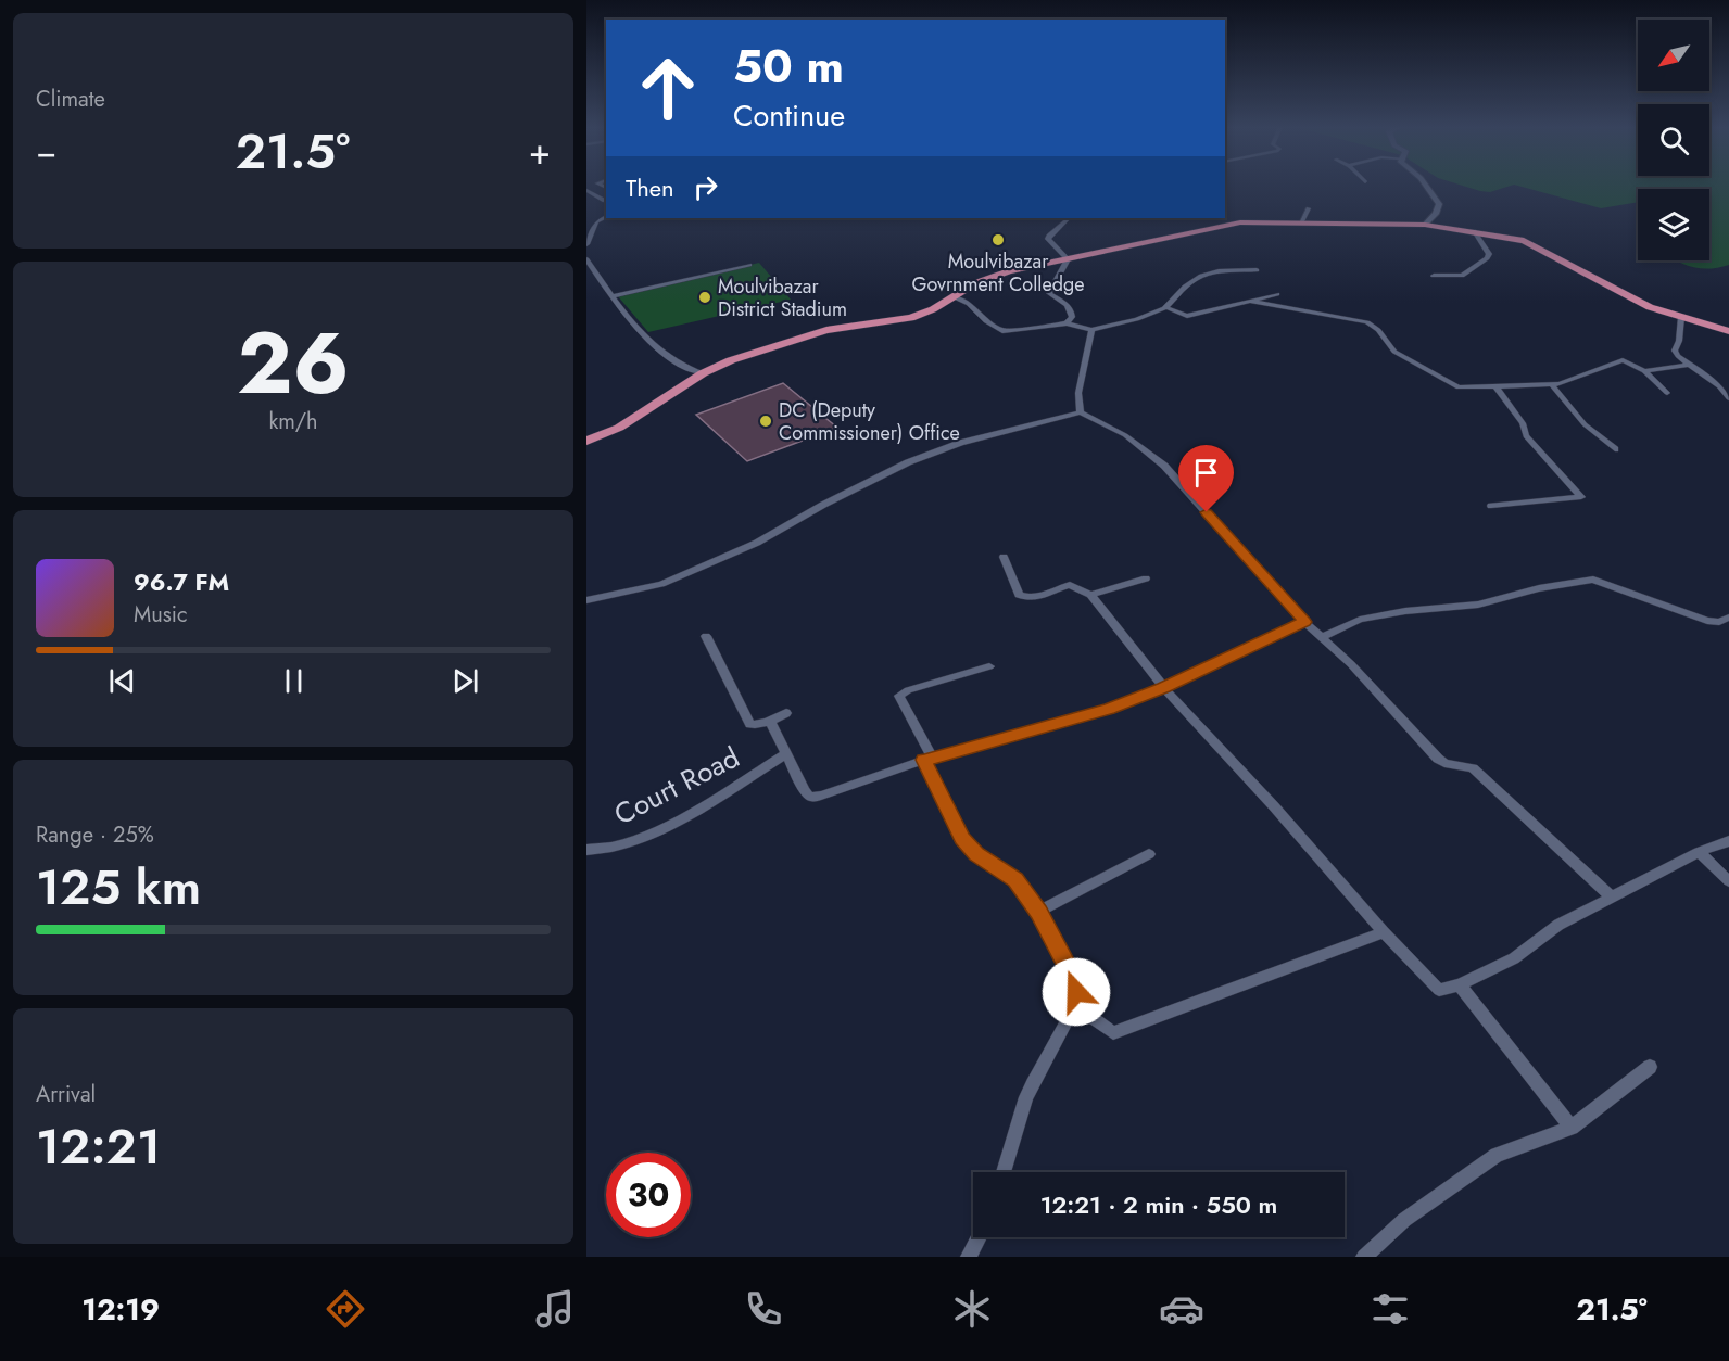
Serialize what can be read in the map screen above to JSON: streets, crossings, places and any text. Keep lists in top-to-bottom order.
{
  "streets": {
    "street": ["Court Road"]
  },
  "places": ["Moulvibazar Govrnment Colledge", "Moulvibazar District Stadium", "DC (Deputy Commissioner) Office"],
  "north": "bottom left",
  "page": {
    "tile": [
      "Climate",
      ["26", "km/h"],
      ["Range · 25%", "125 km"],
      ["Arrival", "12:21"]
    ],
    "turn": ["50 m", "Continue"],
    "heat": ["−", "21.5°", "+"],
    "then": "Then",
    "song": ["96.7 FM", "Music"],
    "limit": "30",
    "trip": "12:21 · 2 min · 550 m",
    "tabs": ["12:19", "21.5°"]
  }
}
